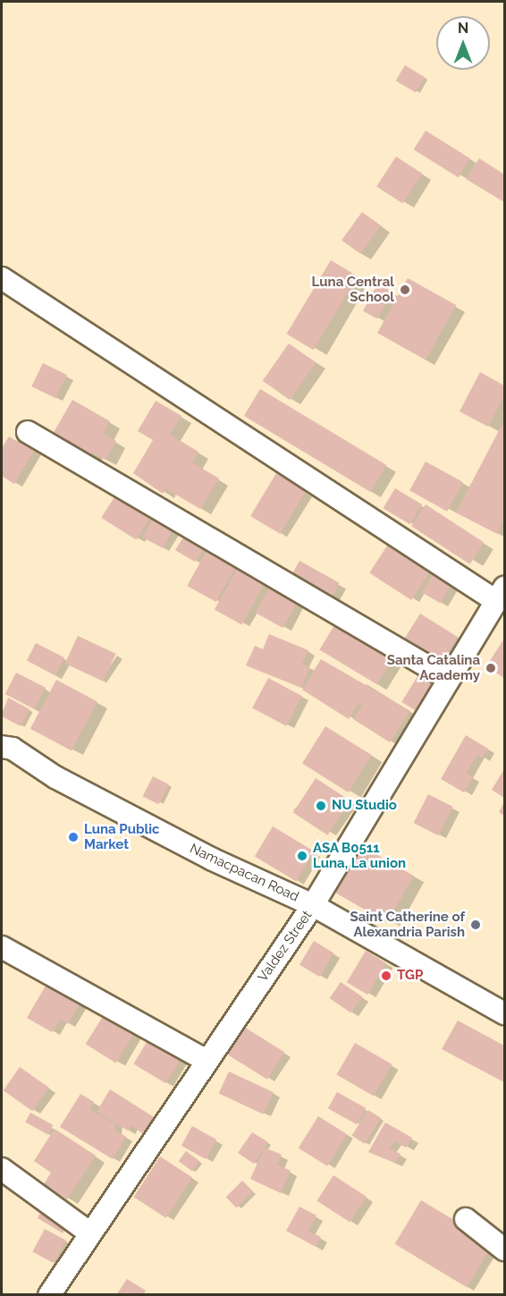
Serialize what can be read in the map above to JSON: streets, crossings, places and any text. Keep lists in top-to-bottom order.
{
  "streets": {
    "street": ["Namacpacan Road", "Valdez Street"]
  },
  "crossings": [
    ["Namacpacan Road", "Valdez Street"]
  ],
  "places": [
    "Luna Central School",
    "Santa Catalina Academy",
    "NU Studio",
    "Luna Public Market",
    "ASA B0511 Luna, La union",
    "Saint Catherine of Alexandria Parish",
    "TGP"
  ],
  "north": "top"
}
